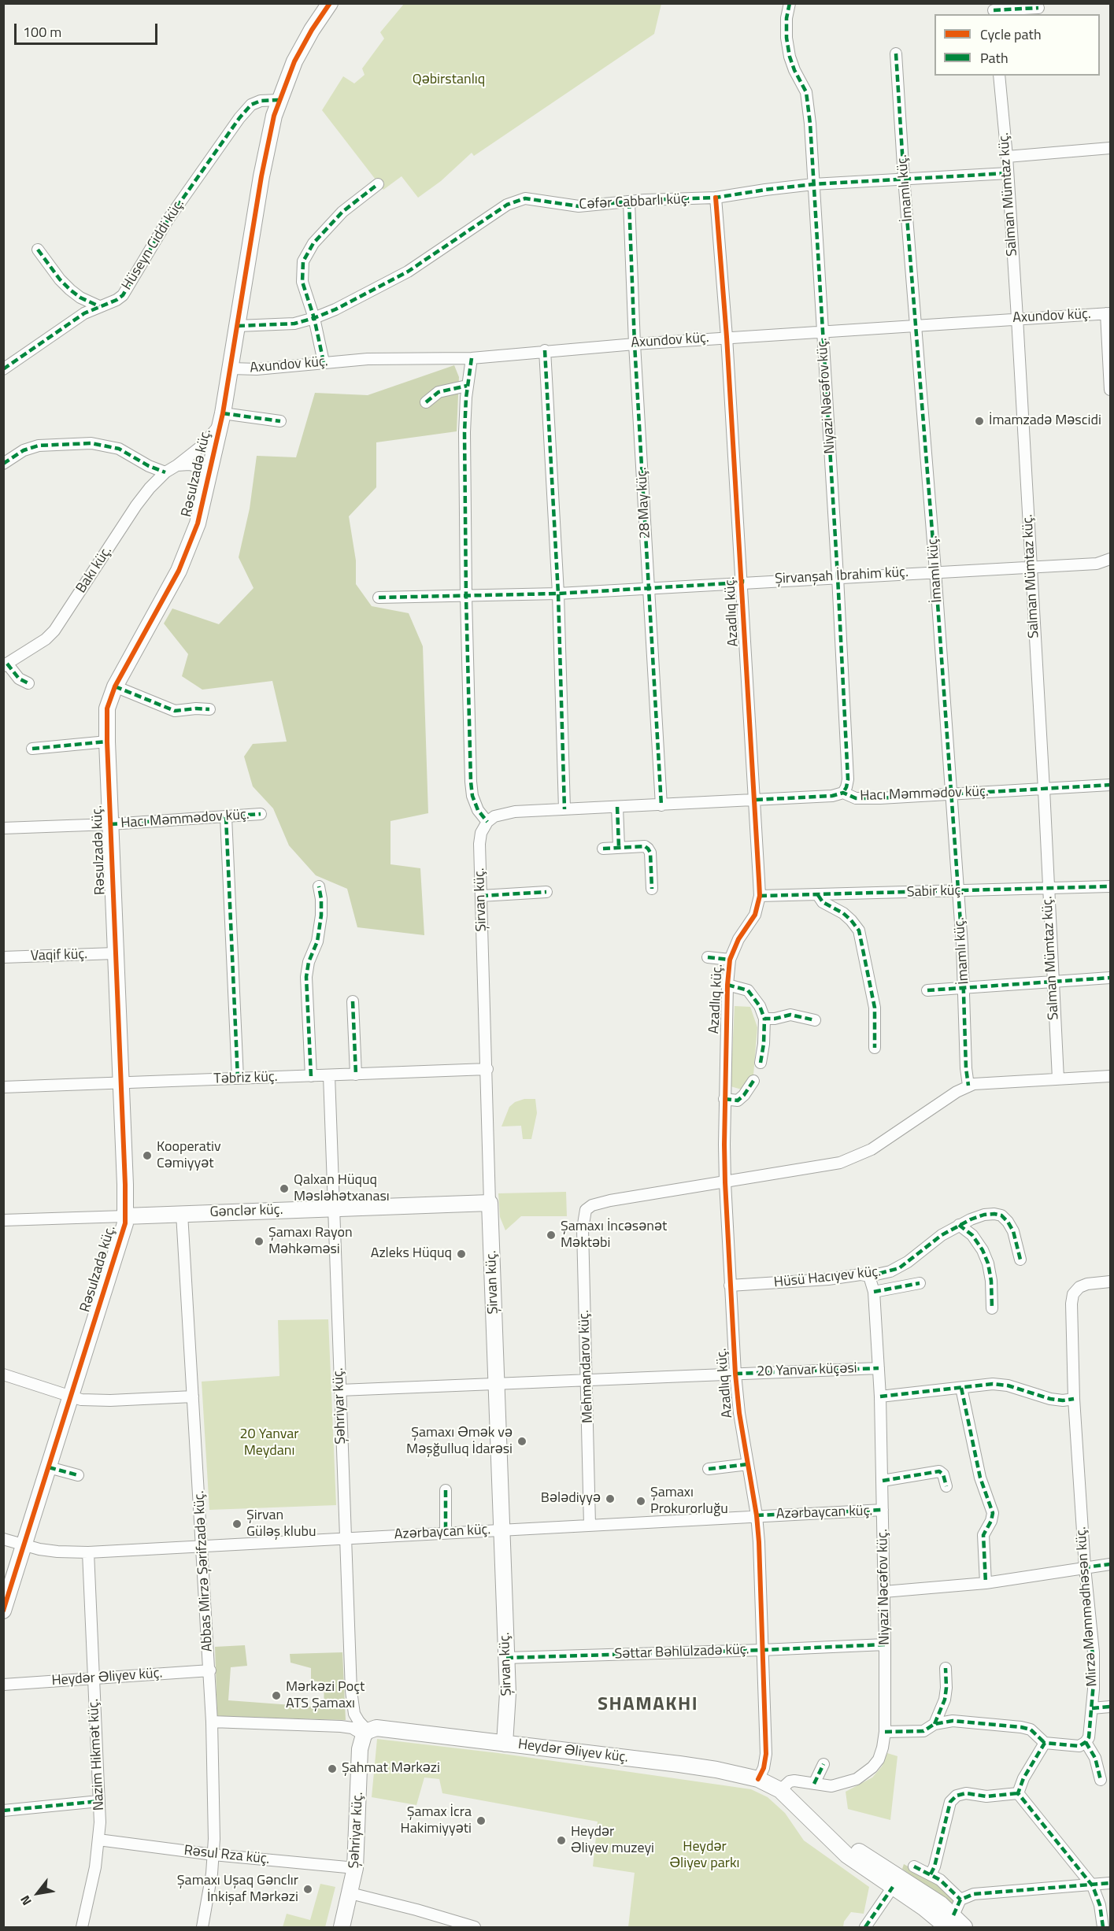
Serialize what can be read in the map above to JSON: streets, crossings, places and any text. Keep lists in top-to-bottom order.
{
  "streets": {
    "street": [
      "İmamlı küç.",
      "Salman Mümtaz küç.",
      "Cəfər Cabbarlı küç.",
      "Hüseyn Ciddi küç.",
      "Axundov küç.",
      "Niyazi Nəcəfov küç.",
      "Rəsulzadə küç.",
      "28 May küç.",
      "Bakı küç.",
      "Şirvanşah İbrahim küç.",
      "Azadlıq küç.",
      "Hacı Məmmədov küç.",
      "Sabir küç.",
      "Şirvan küç.",
      "Vaqif küç.",
      "Təbriz küç.",
      "Gənclər küç.",
      "Hüsü Hacıyev küç.",
      "Mehmandarov küç.",
      "20 Yanvar küçəsi",
      "Şəhriyar küç.",
      "Azərbaycan küç.",
      "Abbas Mirzə Şərifzadə küç.",
      "Mirzə Məmmədhəsən küç.",
      "Səttar Bəhlulzadə küç.",
      "Heydər Əliyev küç.",
      "Nazim Hikmət küç.",
      "Rəsul Rza küç."
    ]
  },
  "crossings": [
    ["İmamlı küç.", "Cəfər Cabbarlı küç."],
    ["İmamlı küç.", "Axundov küç."],
    ["İmamlı küç.", "Şirvanşah İbrahim küç."],
    ["İmamlı küç.", "Hacı Məmmədov küç."],
    ["İmamlı küç.", "Sabir küç."],
    ["Salman Mümtaz küç.", "Cəfər Cabbarlı küç."],
    ["Salman Mümtaz küç.", "Axundov küç."],
    ["Salman Mümtaz küç.", "Şirvanşah İbrahim küç."],
    ["Salman Mümtaz küç.", "Hacı Məmmədov küç."],
    ["Salman Mümtaz küç.", "Sabir küç."],
    ["Cəfər Cabbarlı küç.", "Niyazi Nəcəfov küç."],
    ["Cəfər Cabbarlı küç.", "Rəsulzadə küç."],
    ["Cəfər Cabbarlı küç.", "28 May küç."],
    ["Cəfər Cabbarlı küç.", "Azadlıq küç."],
    ["Hüseyn Ciddi küç.", "Rəsulzadə küç."],
    ["Axundov küç.", "Niyazi Nəcəfov küç."],
    ["Axundov küç.", "Rəsulzadə küç."],
    ["Axundov küç.", "28 May küç."],
    ["Axundov küç.", "Azadlıq küç."],
    ["Niyazi Nəcəfov küç.", "Şirvanşah İbrahim küç."],
    ["Niyazi Nəcəfov küç.", "Hacı Məmmədov küç."],
    ["Niyazi Nəcəfov küç.", "Hüsü Hacıyev küç."],
    ["Niyazi Nəcəfov küç.", "20 Yanvar küçəsi"],
    ["Niyazi Nəcəfov küç.", "Azərbaycan küç."],
    ["Niyazi Nəcəfov küç.", "Səttar Bəhlulzadə küç."],
    ["Niyazi Nəcəfov küç.", "Heydər Əliyev küç."],
    ["Rəsulzadə küç.", "Bakı küç."],
    ["Rəsulzadə küç.", "Hacı Məmmədov küç."],
    ["Rəsulzadə küç.", "Vaqif küç."],
    ["Rəsulzadə küç.", "Təbriz küç."],
    ["Rəsulzadə küç.", "Gənclər küç."],
    ["Rəsulzadə küç.", "Azərbaycan küç."],
    ["28 May küç.", "Şirvanşah İbrahim küç."],
    ["28 May küç.", "Hacı Məmmədov küç."],
    ["Şirvanşah İbrahim küç.", "Azadlıq küç."],
    ["Azadlıq küç.", "Hacı Məmmədov küç."],
    ["Azadlıq küç.", "Sabir küç."],
    ["Azadlıq küç.", "Hüsü Hacıyev küç."],
    ["Azadlıq küç.", "Mehmandarov küç."],
    ["Azadlıq küç.", "20 Yanvar küçəsi"],
    ["Azadlıq küç.", "Azərbaycan küç."],
    ["Azadlıq küç.", "Səttar Bəhlulzadə küç."],
    ["Azadlıq küç.", "Heydər Əliyev küç."],
    ["Hacı Məmmədov küç.", "Şirvan küç."],
    ["Şirvan küç.", "Təbriz küç."],
    ["Şirvan küç.", "Gənclər küç."],
    ["Şirvan küç.", "20 Yanvar küçəsi"],
    ["Şirvan küç.", "Azərbaycan küç."],
    ["Şirvan küç.", "Səttar Bəhlulzadə küç."],
    ["Şirvan küç.", "Heydər Əliyev küç."],
    ["Təbriz küç.", "Şəhriyar küç."],
    ["Gənclər küç.", "Şəhriyar küç."],
    ["Gənclər küç.", "Abbas Mirzə Şərifzadə küç."],
    ["Mehmandarov küç.", "20 Yanvar küçəsi"],
    ["Mehmandarov küç.", "Azərbaycan küç."],
    ["20 Yanvar küçəsi", "Şəhriyar küç."],
    ["Şəhriyar küç.", "Azərbaycan küç."],
    ["Şəhriyar küç.", "Heydər Əliyev küç."],
    ["Şəhriyar küç.", "Rəsul Rza küç."],
    ["Azərbaycan küç.", "Abbas Mirzə Şərifzadə küç."],
    ["Azərbaycan küç.", "Nazim Hikmət küç."],
    ["Abbas Mirzə Şərifzadə küç.", "Heydər Əliyev küç."],
    ["Abbas Mirzə Şərifzadə küç.", "Rəsul Rza küç."],
    ["Heydər Əliyev küç.", "Nazim Hikmət küç."],
    ["Nazim Hikmət küç.", "Rəsul Rza küç."]
  ],
  "districts": ["SHAMAKHI"],
  "parks": ["Qəbirstanlıq", "20 Yanvar Meydanı", "Heydər Əliyev parkı"],
  "places": [
    "İmamzadə Məscidi",
    "Kooperativ Cəmiyyət",
    "Qalxan Hüquq Məsləhətxanası",
    "Şamaxı İncəsənət Məktəbi",
    "Şamaxı Rayon Məhkəməsi",
    "Azleks Hüquq",
    "Şamaxı Əmək və Məşğulluq İdarəsi",
    "Bələdiyyə",
    "Şamaxı Prokurorluğu",
    "Şirvan Güləş klubu",
    "Mərkəzi Poçt ATS Şamaxı",
    "Şahmat Mərkəzi",
    "Şamax İcra Hakimiyyəti",
    "Heydər Əliyev muzeyi",
    "Şamaxı Uşaq Gənclır İnkişaf Mərkəzi"
  ],
  "legend": ["Cycle path", "Path"],
  "scale_bar": "100 m",
  "north": "bottom left"
}
